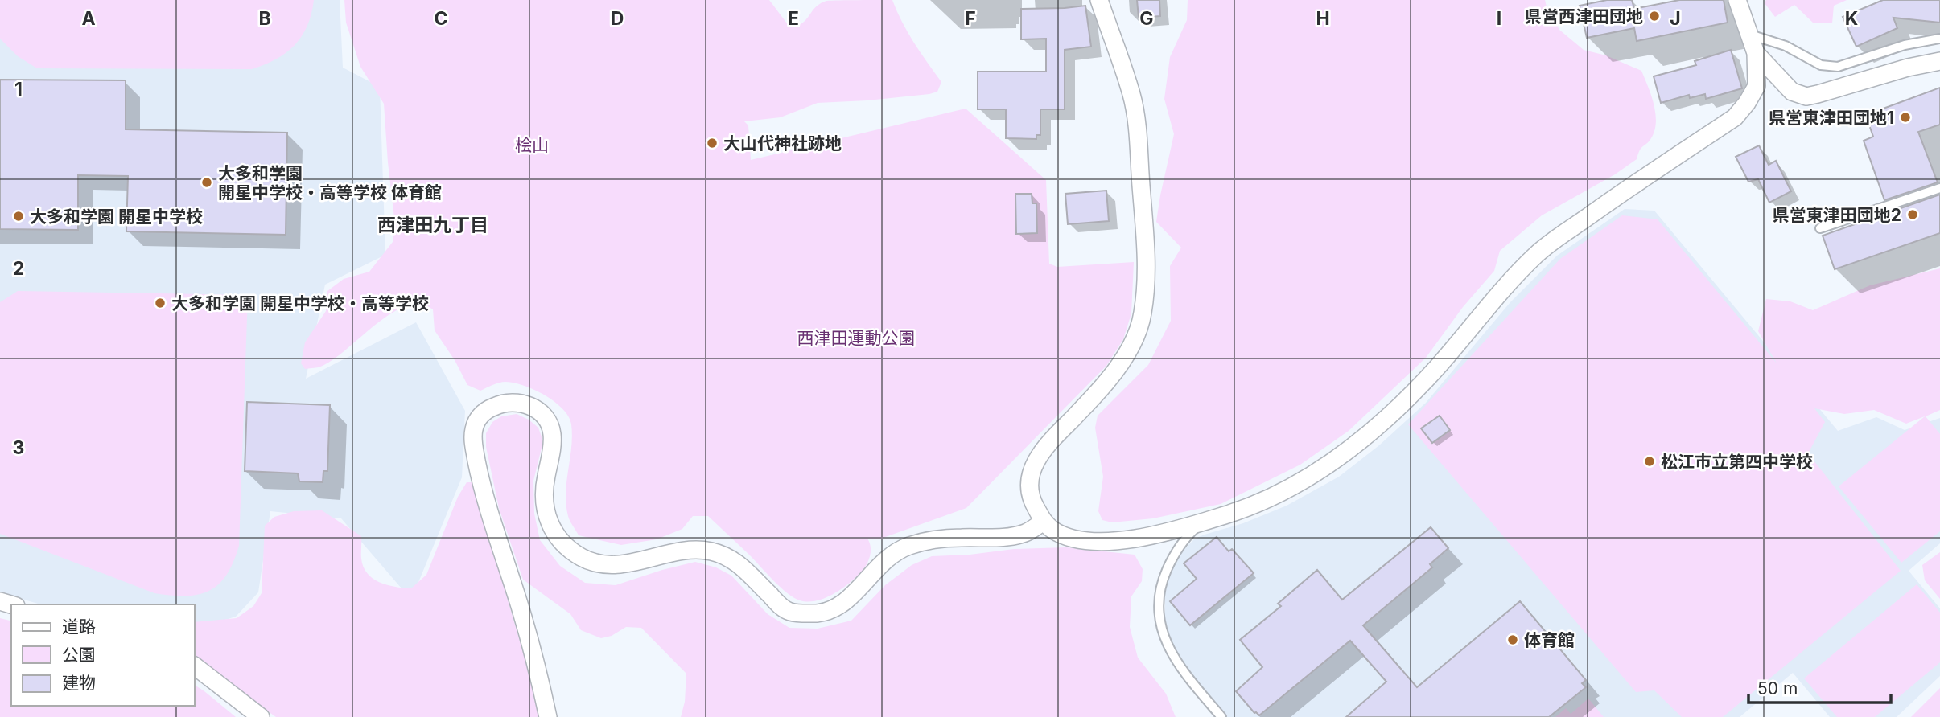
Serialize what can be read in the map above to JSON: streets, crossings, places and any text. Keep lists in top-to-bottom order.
{
  "districts": ["西津田九丁目"],
  "parks": ["桧山", "西津田運動公園"],
  "places": [
    "県営西津田団地",
    "県営東津田団地1",
    "大山代神社跡地",
    "大多和学園 開星中学校・高等学校 体育館",
    "県営東津田団地2",
    "大多和学園 開星中学校",
    "大多和学園 開星中学校・高等学校",
    "松江市立第四中学校",
    "体育館"
  ],
  "legend": ["道路", "公園", "建物"],
  "scale_bar": "50 m",
  "grid": {
    "columns": [
      "A",
      "B",
      "C",
      "D",
      "E",
      "F",
      "G",
      "H",
      "I",
      "J",
      "K"
    ],
    "rows": ["1", "2", "3"]
  }
}
